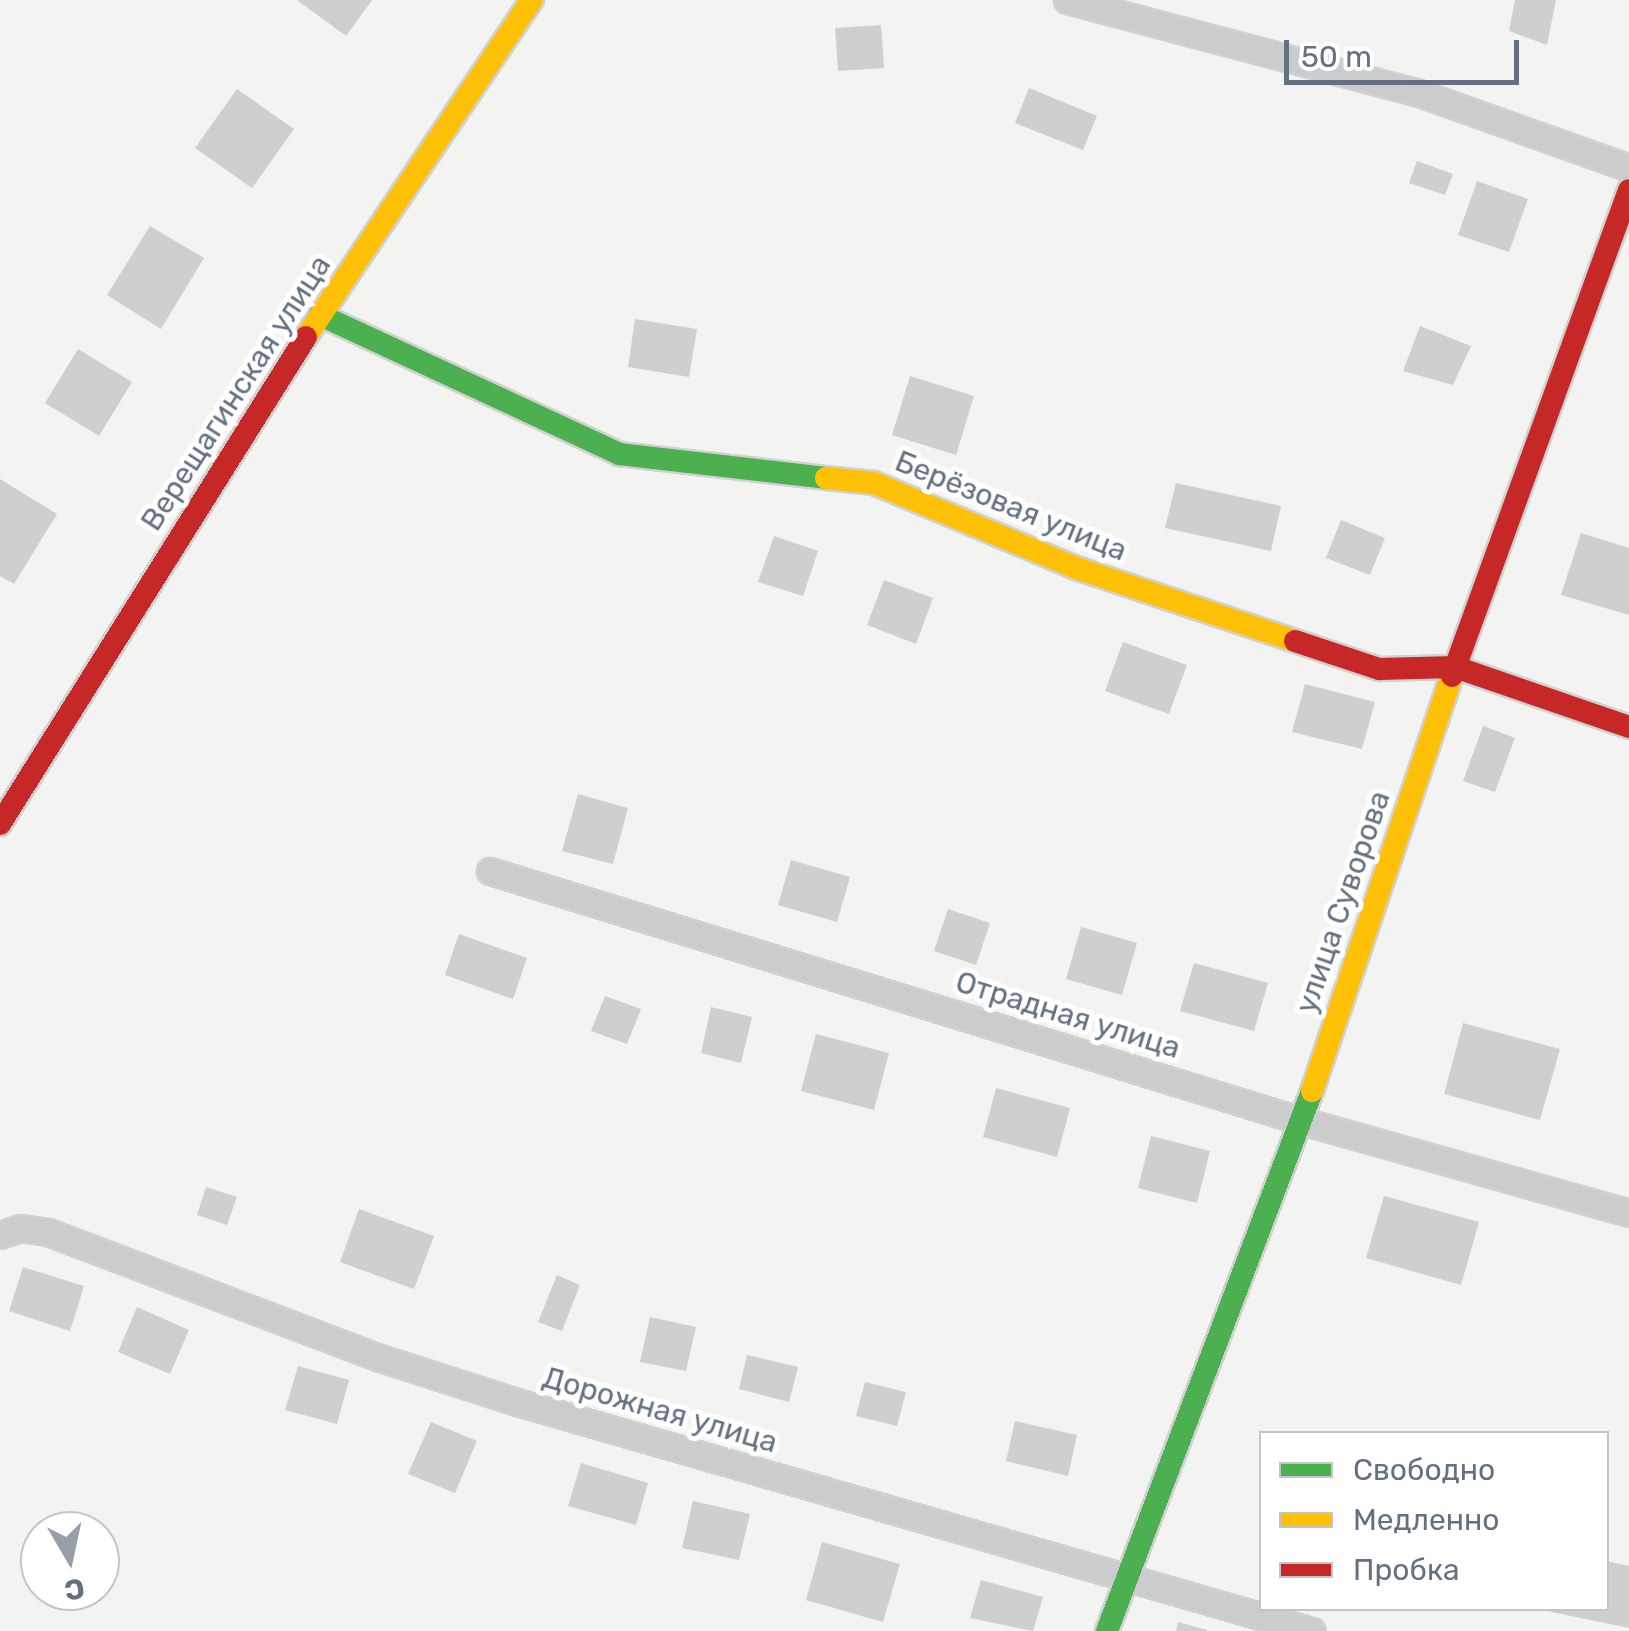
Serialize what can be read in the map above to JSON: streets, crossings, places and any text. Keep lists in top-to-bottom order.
{
  "streets": {
    "street": [
      "Верещагинская улица",
      "Берёзовая улица",
      "улица Суворова",
      "Отрадная улица",
      "Дорожная улица"
    ]
  },
  "crossings": [
    ["Верещагинская улица", "Берёзовая улица"],
    ["Берёзовая улица", "улица Суворова"],
    ["улица Суворова", "Отрадная улица"],
    ["улица Суворова", "Дорожная улица"]
  ],
  "legend": ["Свободно", "Медленно", "Пробка"],
  "scale_bar": "50 m",
  "north": "bottom"
}
